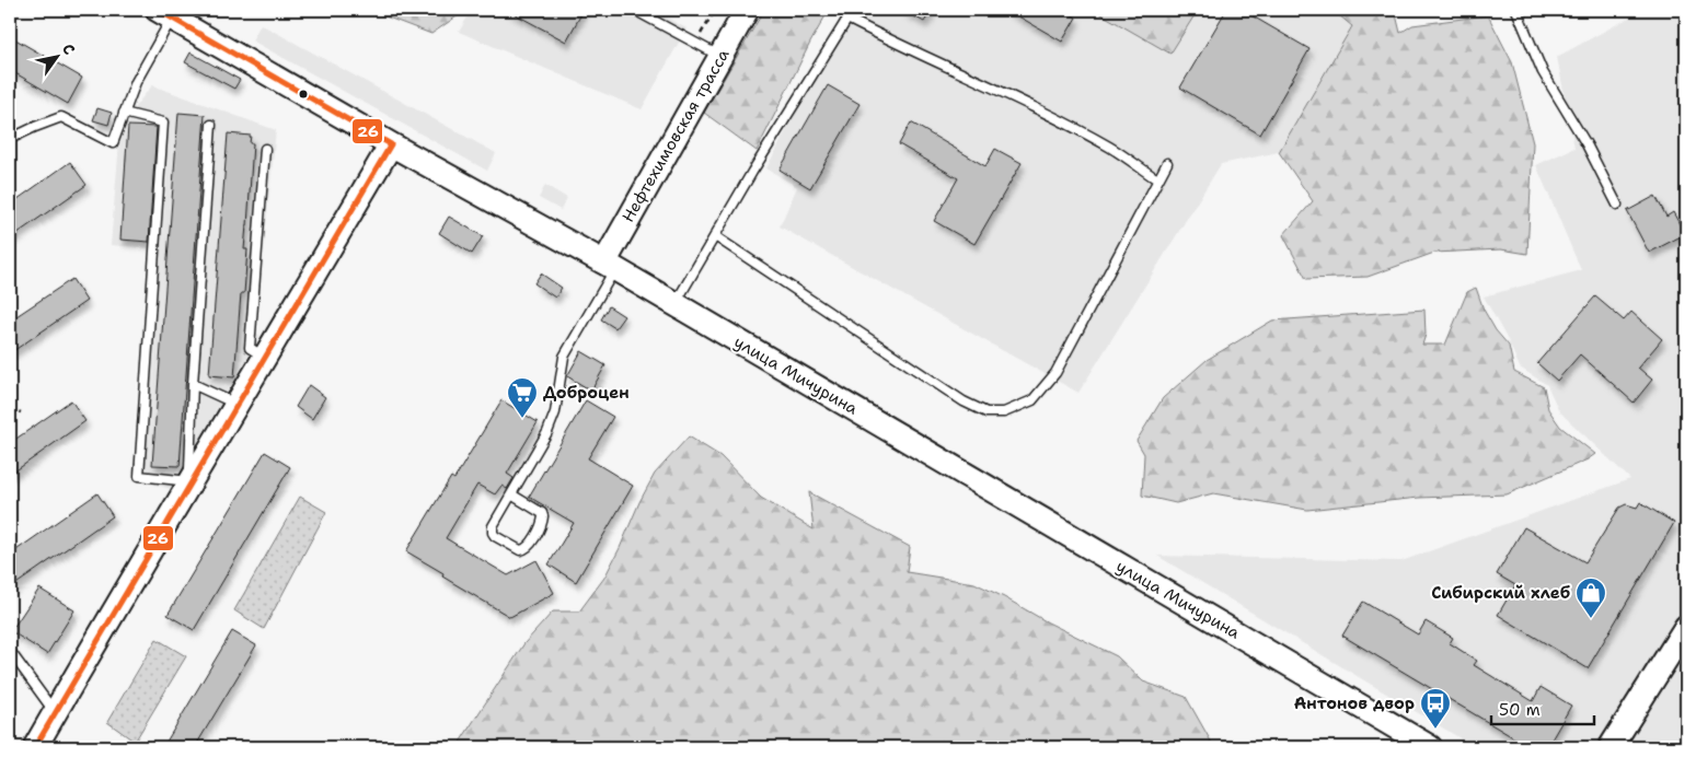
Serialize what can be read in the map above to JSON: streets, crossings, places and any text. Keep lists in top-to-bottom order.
{
  "streets": {
    "main road": ["Нефтехимовская трасса", "улица Мичурина"]
  },
  "crossings": [
    ["Нефтехимовская трасса", "улица Мичурина"]
  ],
  "places": {
    "supermarket": ["Доброцен"],
    "shop": ["Сибирский хлеб"],
    "bus stop": ["Антонов двор"]
  },
  "lines": ["transit line 26"],
  "scale_bar": "50 m",
  "north": "top right"
}
